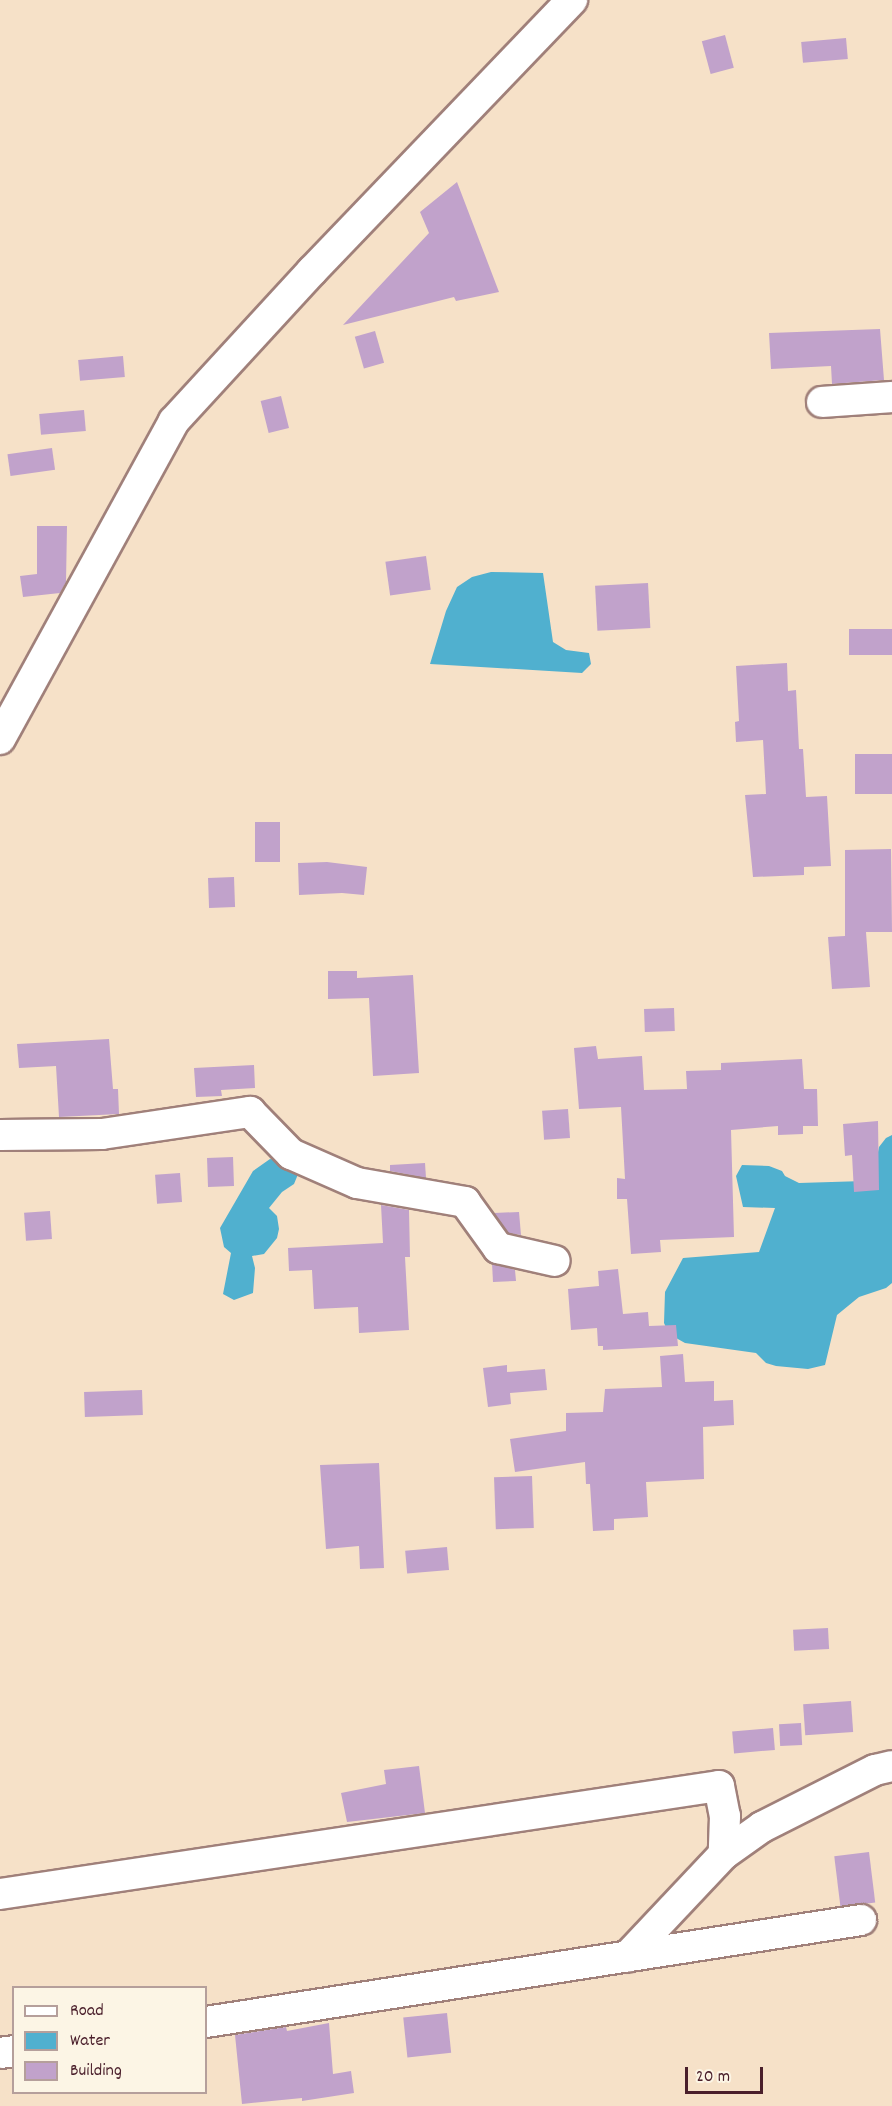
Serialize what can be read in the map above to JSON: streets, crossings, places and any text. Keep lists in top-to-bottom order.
{
  "legend": ["Road", "Water", "Building"],
  "scale_bar": "20 m"
}
